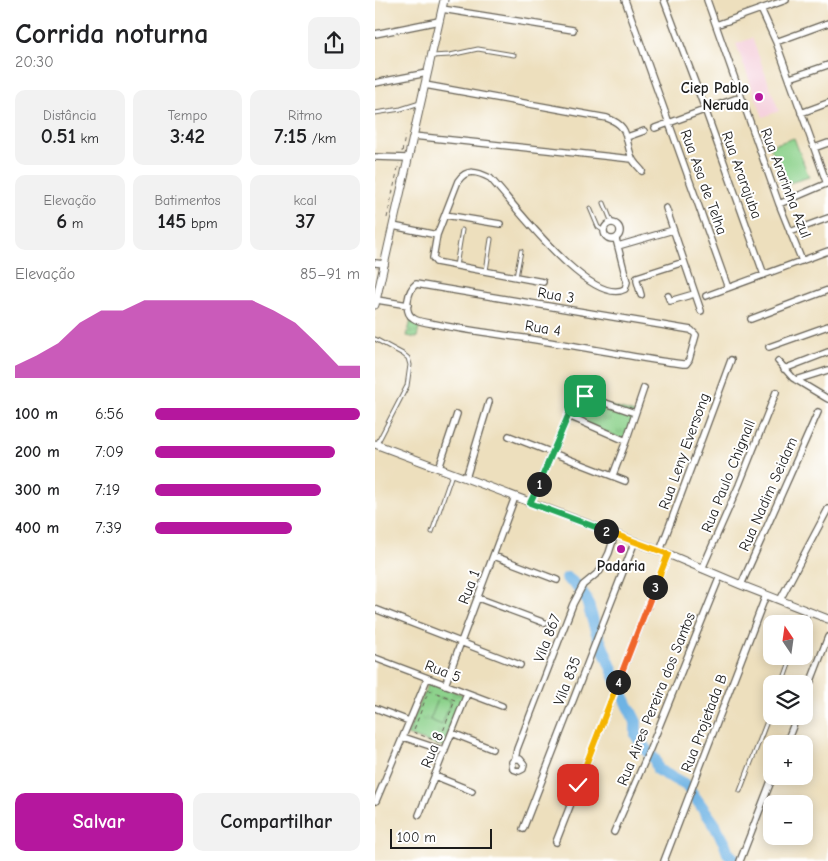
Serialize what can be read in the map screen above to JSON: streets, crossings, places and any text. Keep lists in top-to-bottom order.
{
  "streets": {
    "street": [
      "Rua Ararajuba",
      "Rua Asa de Telha",
      "Rua Ararinha Azul",
      "Rua 3",
      "Rua 4",
      "Rua Leny Eversong",
      "Rua Paulo Chignall",
      "Rua Nadim Seidam",
      "Rua 1",
      "Vila 867",
      "Rua 5",
      "Vila 835",
      "Rua Aires Pereira dos Santos",
      "Rua Projetada B",
      "Rua 8"
    ]
  },
  "crossings": [
    ["Rua 3", "Rua 4"],
    ["Rua 1", "Rua 5"],
    ["Rua 5", "Rua 8"]
  ],
  "places": ["Ciep Pablo Neruda", "Padaria"],
  "scale_bar": "100 m",
  "north": "top",
  "page": {
    "heading": ["Corrida noturna", "20:30"],
    "stats": [
      ["Distância", "0.51 km"],
      ["Tempo", "3:42"],
      ["Ritmo", "7:15 /km"],
      ["Elevação", "6 m"],
      ["Batimentos", "145 bpm"],
      ["kcal", "37"]
    ],
    "chart": ["Elevação", "85–91 m"],
    "list": [
      {
        "name": "100 m",
        "note": "6:56"
      },
      {
        "name": "200 m",
        "note": "7:09"
      },
      {
        "name": "300 m",
        "note": "7:19"
      },
      {
        "name": "400 m",
        "note": "7:39"
      }
    ],
    "pins": [
      "1",
      "2",
      "3",
      "4"
    ],
    "map_buttons": ["+", "−"],
    "buttons": ["Salvar", "Compartilhar"],
    "scale": "100 m"
  }
}
